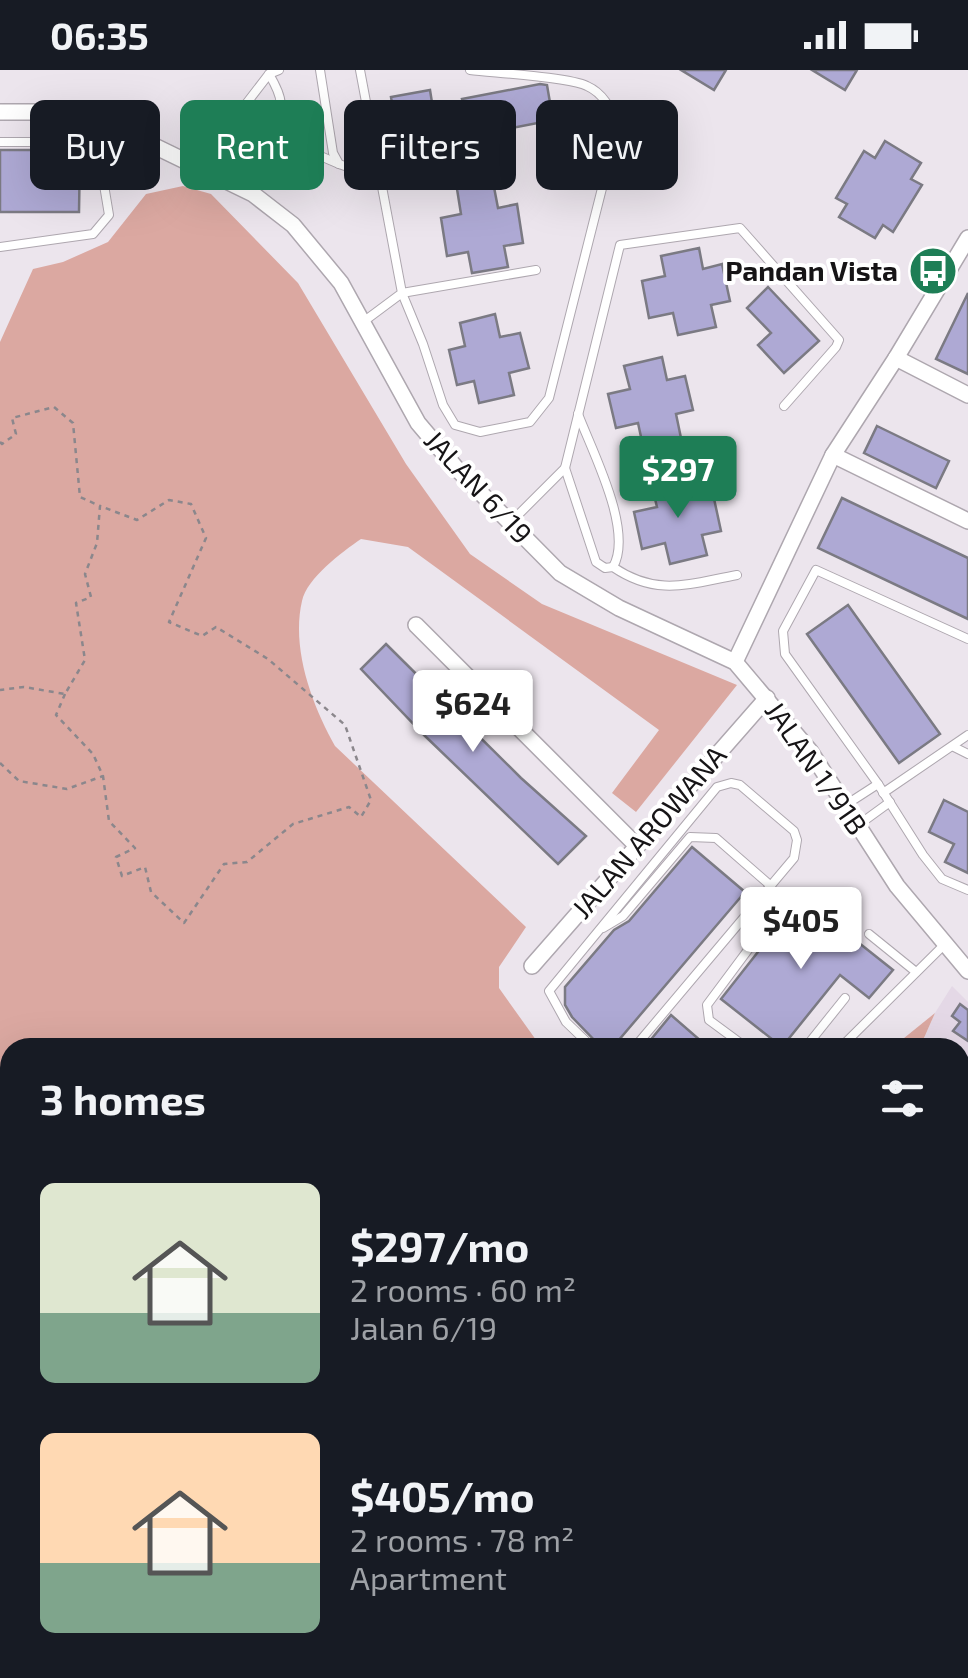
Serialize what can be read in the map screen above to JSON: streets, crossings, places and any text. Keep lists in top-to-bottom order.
{
  "streets": {
    "street": ["JALAN 6/19", "JALAN 1/91B", "JALAN AROWANA"]
  },
  "crossings": [
    ["JALAN 6/19", "JALAN 1/91B"],
    ["JALAN 1/91B", "JALAN AROWANA"]
  ],
  "places": {
    "bus stop": ["Pandan Vista"]
  },
  "page": {
    "status": "06:35",
    "chip": [
      "Buy",
      "Rent",
      "Filters",
      "New"
    ],
    "price": ["$297", "$624", "$405"],
    "heading": "3 homes",
    "list": [
      {
        "name": "$297/mo",
        "note": "2 rooms · 60 m² · Jalan 6/19"
      },
      {
        "name": "$405/mo",
        "note": "2 rooms · 78 m² · Apartment"
      }
    ]
  }
}
